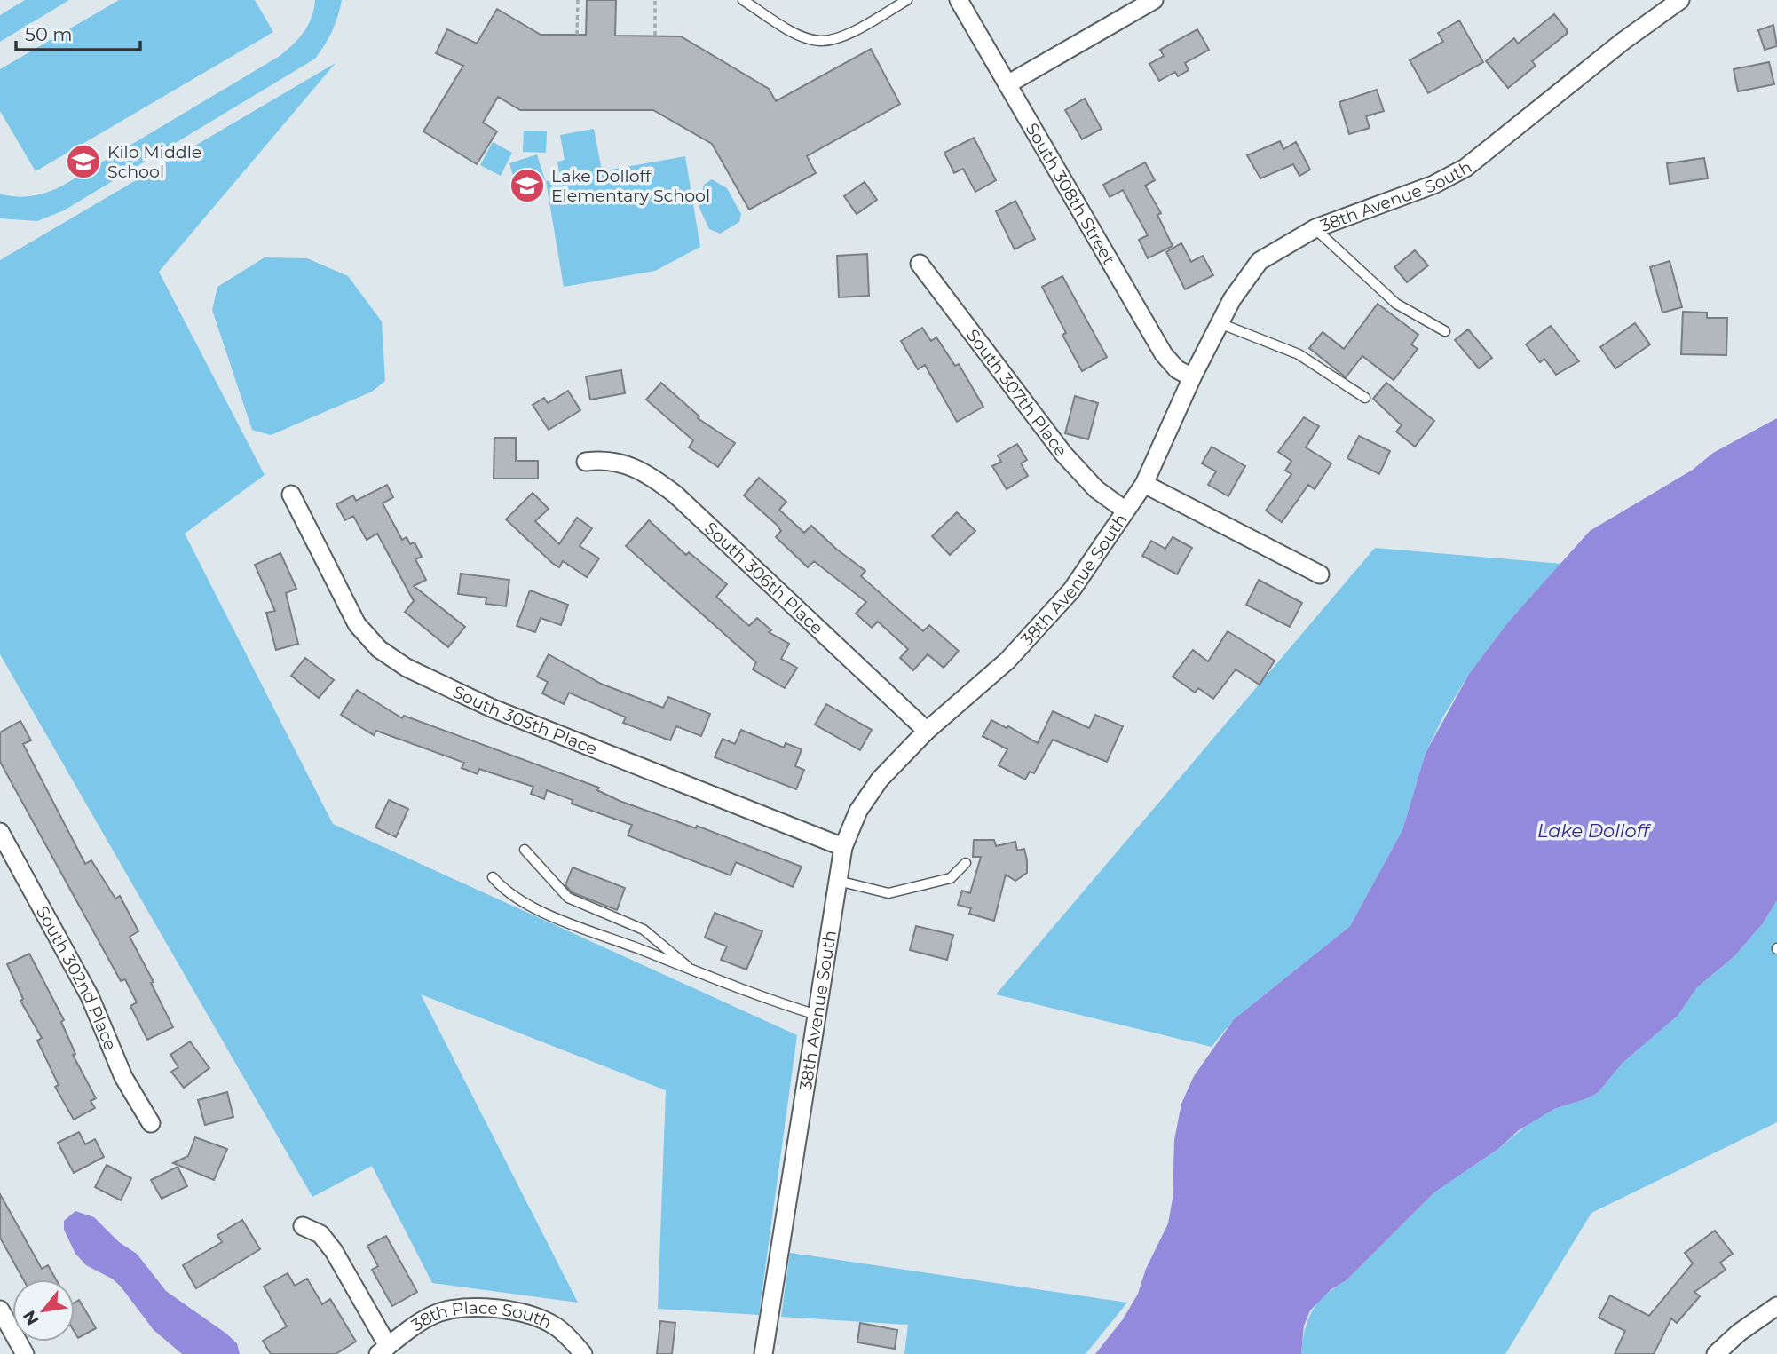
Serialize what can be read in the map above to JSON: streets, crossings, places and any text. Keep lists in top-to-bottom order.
{
  "streets": {
    "street": [
      "South 308th Street",
      "38th Avenue South",
      "South 307th Place",
      "South 306th Place",
      "South 305th Place",
      "South 302nd Place",
      "38th Place South"
    ]
  },
  "crossings": [
    ["South 308th Street", "38th Avenue South"],
    ["38th Avenue South", "South 307th Place"],
    ["38th Avenue South", "South 306th Place"],
    ["38th Avenue South", "South 305th Place"]
  ],
  "water": ["Lake Dolloff"],
  "places": {
    "school or university": ["Kilo Middle School", "Lake Dolloff Elementary School"]
  },
  "scale_bar": "50 m",
  "north": "bottom left"
}
